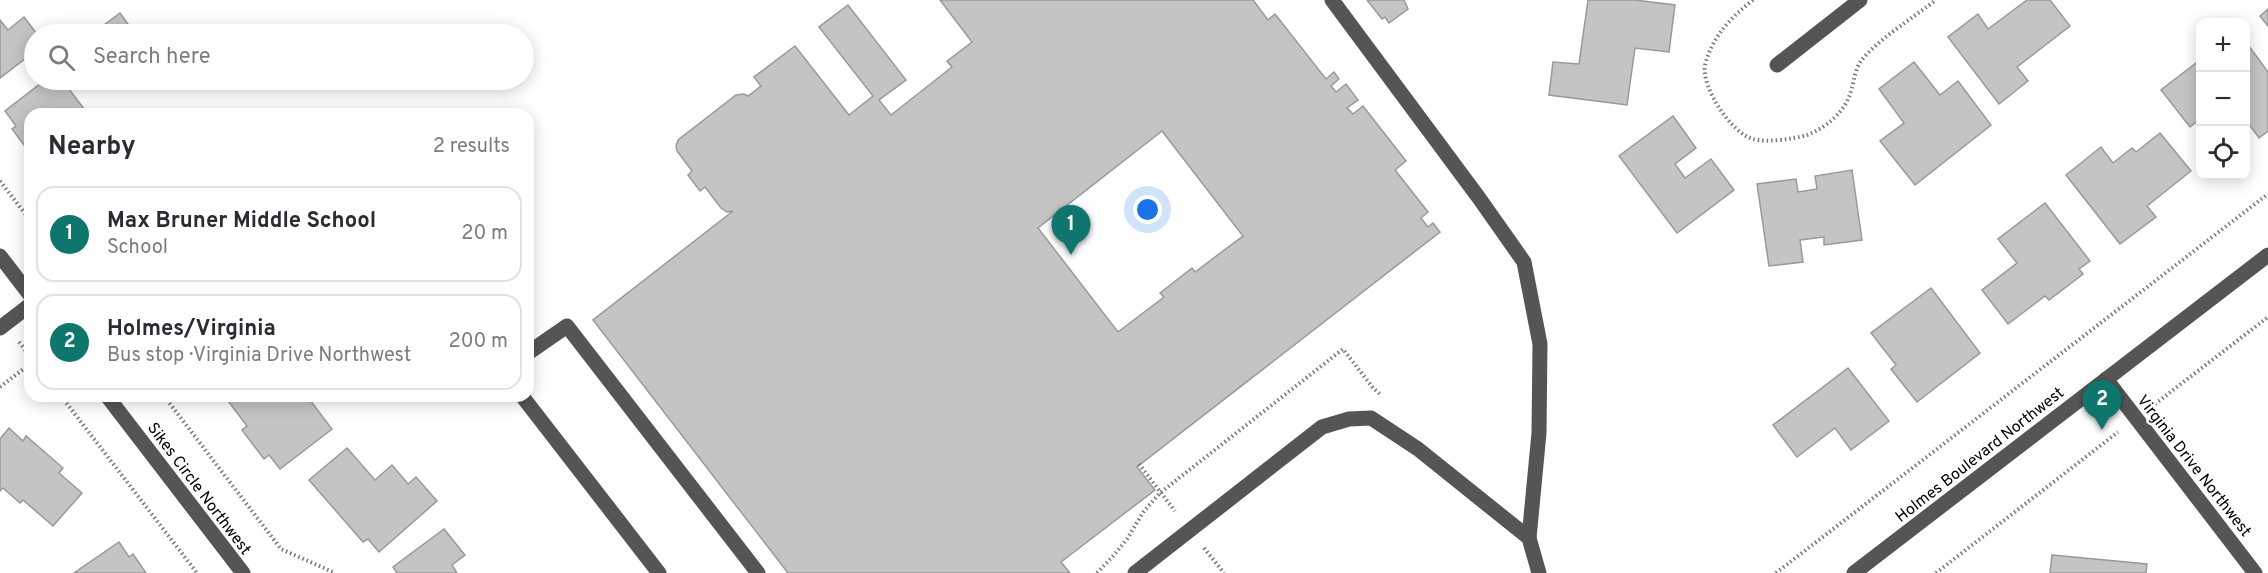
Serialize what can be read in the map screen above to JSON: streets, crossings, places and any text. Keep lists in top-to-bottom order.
{
  "streets": {
    "street": ["Holmes Boulevard Northwest", "Virginia Drive Northwest", "Sikes Circle Northwest"]
  },
  "crossings": [
    ["Holmes Boulevard Northwest", "Virginia Drive Northwest"]
  ],
  "page": {
    "map_buttons": ["+", "−"],
    "search": "Search here",
    "heading": ["Nearby", "2 results"],
    "list": [
      {
        "mark": "1",
        "name": "Max Bruner Middle School",
        "note": "School",
        "value": "20 m"
      },
      {
        "mark": "2",
        "name": "Holmes/Virginia",
        "note": "Bus stop · Virginia Drive Northwest",
        "value": "200 m"
      }
    ],
    "pins": ["1", "2"]
  }
}
